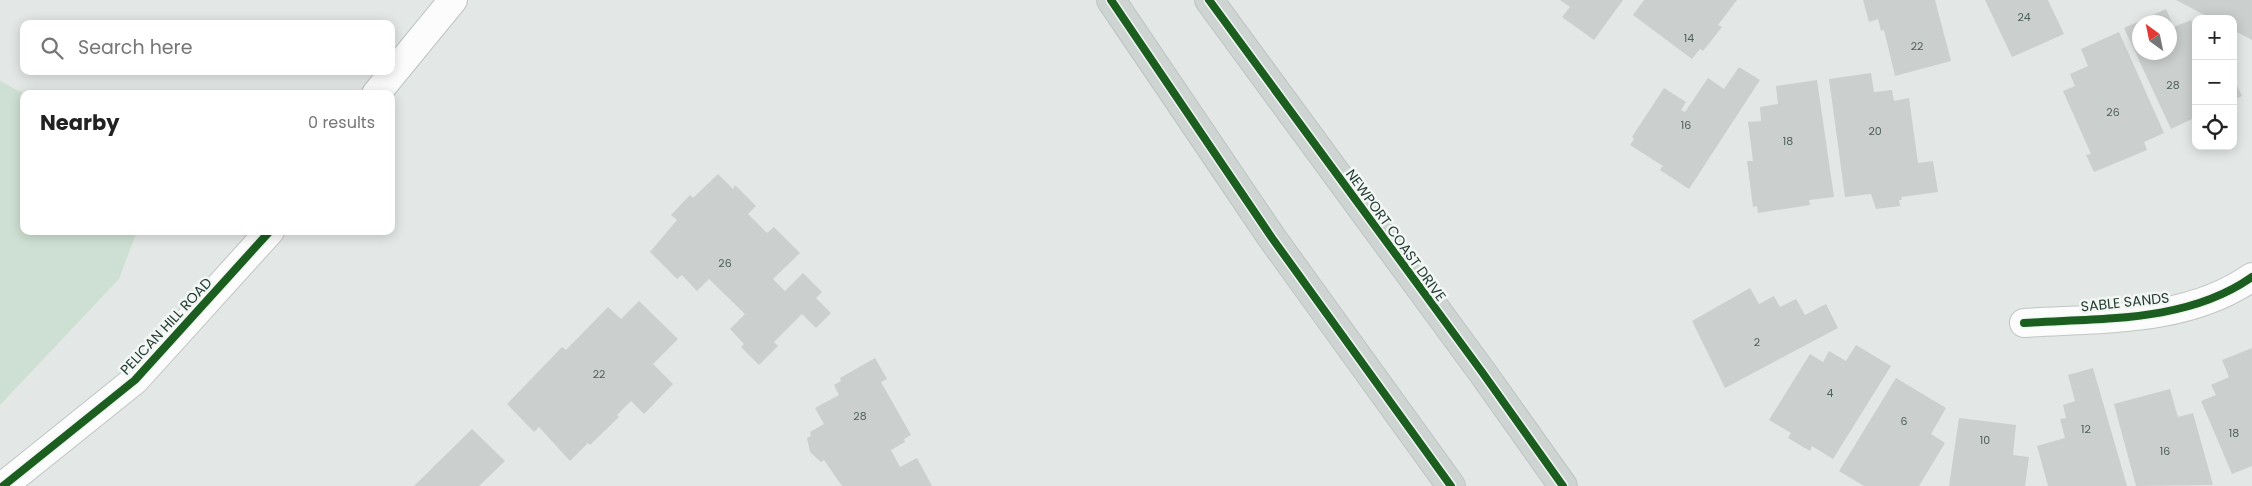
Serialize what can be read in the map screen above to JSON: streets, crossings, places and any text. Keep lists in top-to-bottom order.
{
  "streets": {
    "main road": ["NEWPORT COAST DRIVE"],
    "street": ["SABLE SANDS", "PELICAN HILL ROAD"]
  },
  "house_numbers": [
    "24",
    "14",
    "22",
    "28",
    "26",
    "16",
    "20",
    "18",
    "26",
    "2",
    "22",
    "4",
    "28",
    "6",
    "12",
    "18",
    "10",
    "16"
  ],
  "north": "top left",
  "page": {
    "map_buttons": ["+", "−"],
    "search": "Search here",
    "heading": ["Nearby", "0 results"]
  }
}
